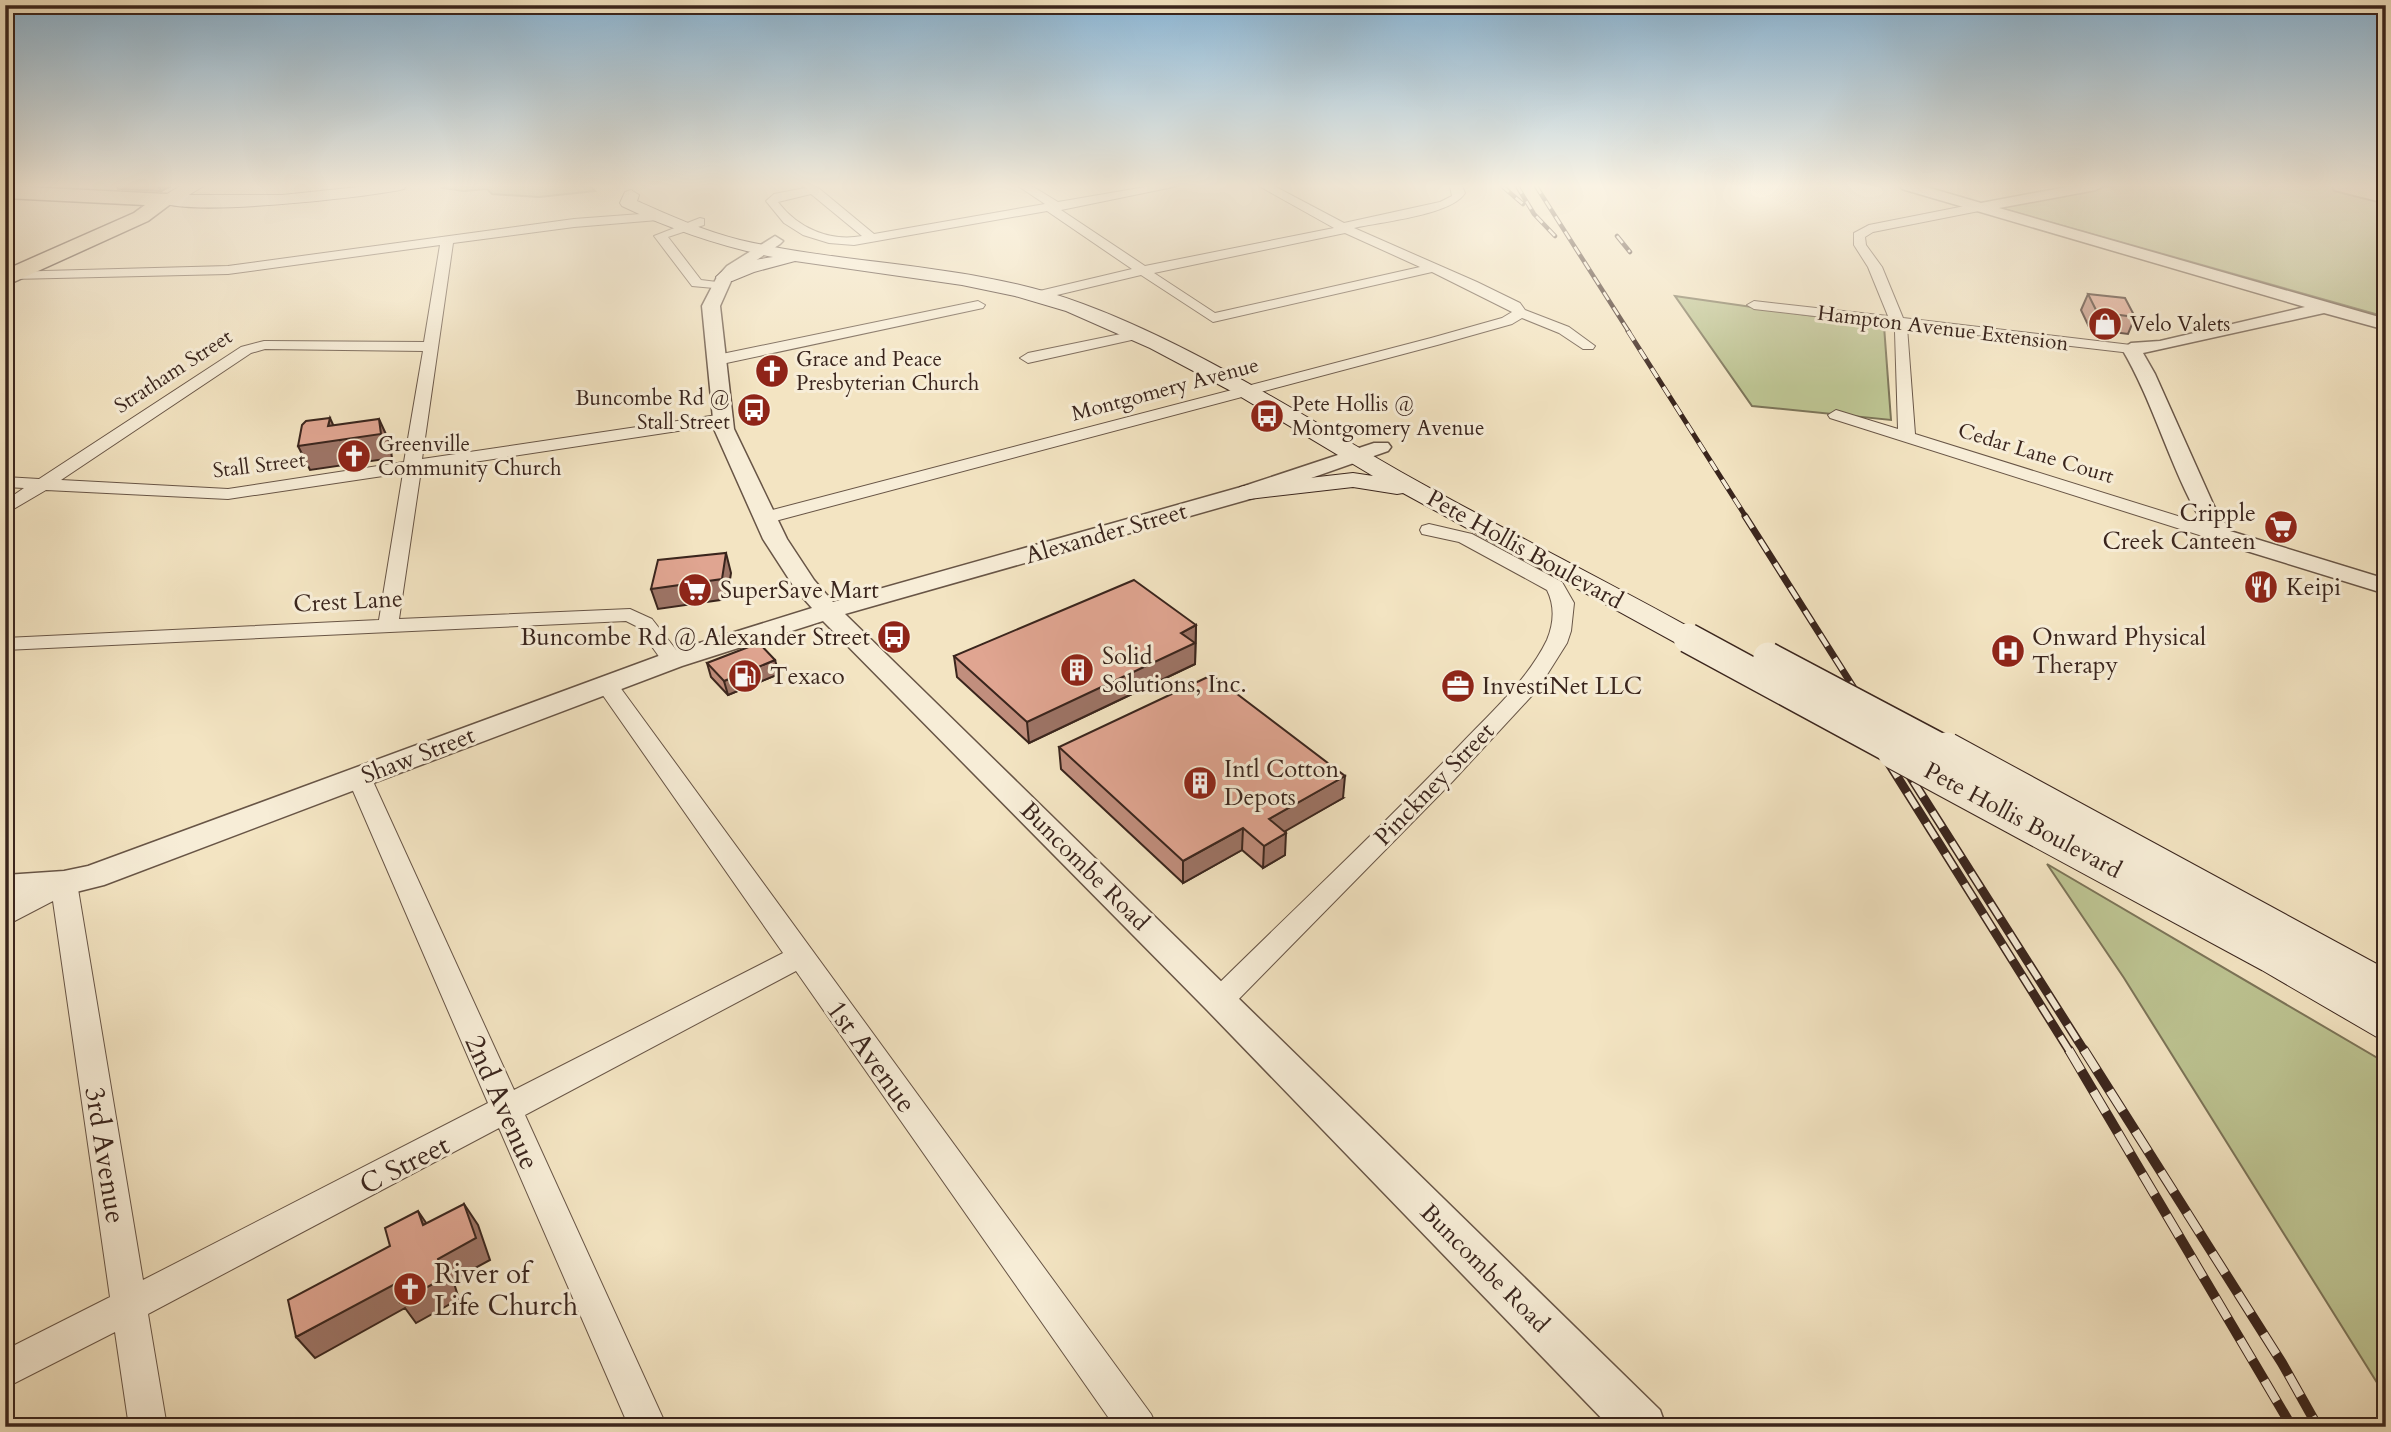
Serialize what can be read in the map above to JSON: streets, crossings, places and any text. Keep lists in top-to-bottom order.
{
  "streets": {
    "main road": ["Pete Hollis Boulevard"],
    "street": [
      "Hampton Avenue Extension",
      "Stratham Street",
      "Montgomery Avenue",
      "Cedar Lane Court",
      "Stall Street",
      "Alexander Street",
      "Crest Lane",
      "Shaw Street",
      "Pinckney Street",
      "Buncombe Road",
      "1st Avenue",
      "2nd Avenue",
      "3rd Avenue",
      "C Street"
    ]
  },
  "crossings": [
    ["Stratham Street", "Stall Street"],
    ["Montgomery Avenue", "Pete Hollis Boulevard"],
    ["Montgomery Avenue", "Buncombe Road"],
    ["Stall Street", "Buncombe Road"],
    ["Alexander Street", "Pete Hollis Boulevard"],
    ["Alexander Street", "Shaw Street"],
    ["Alexander Street", "Buncombe Road"],
    ["Crest Lane", "Shaw Street"],
    ["Shaw Street", "Buncombe Road"],
    ["Shaw Street", "1st Avenue"],
    ["Shaw Street", "2nd Avenue"],
    ["Shaw Street", "3rd Avenue"],
    ["Pinckney Street", "Buncombe Road"],
    ["1st Avenue", "C Street"],
    ["2nd Avenue", "C Street"],
    ["3rd Avenue", "C Street"]
  ],
  "places": {
    "shop": ["Velo Valets"],
    "church": ["Grace and Peace Presbyterian Church", "Greenville Community Church", "River of Life Church"],
    "bus stop": ["Buncombe Rd @ Stall Street", "Pete Hollis @ Montgomery Avenue", "Buncombe Rd @ Alexander Street"],
    "supermarket": ["Cripple Creek Canteen", "SuperSave Mart"],
    "restaurant": ["Keipi"],
    "hospital": ["Onward Physical Therapy"],
    "building": ["Solid Solutions, Inc.", "Intl Cotton Depots"],
    "fuel station": ["Texaco"],
    "office": ["InvestiNet LLC"]
  }
}
